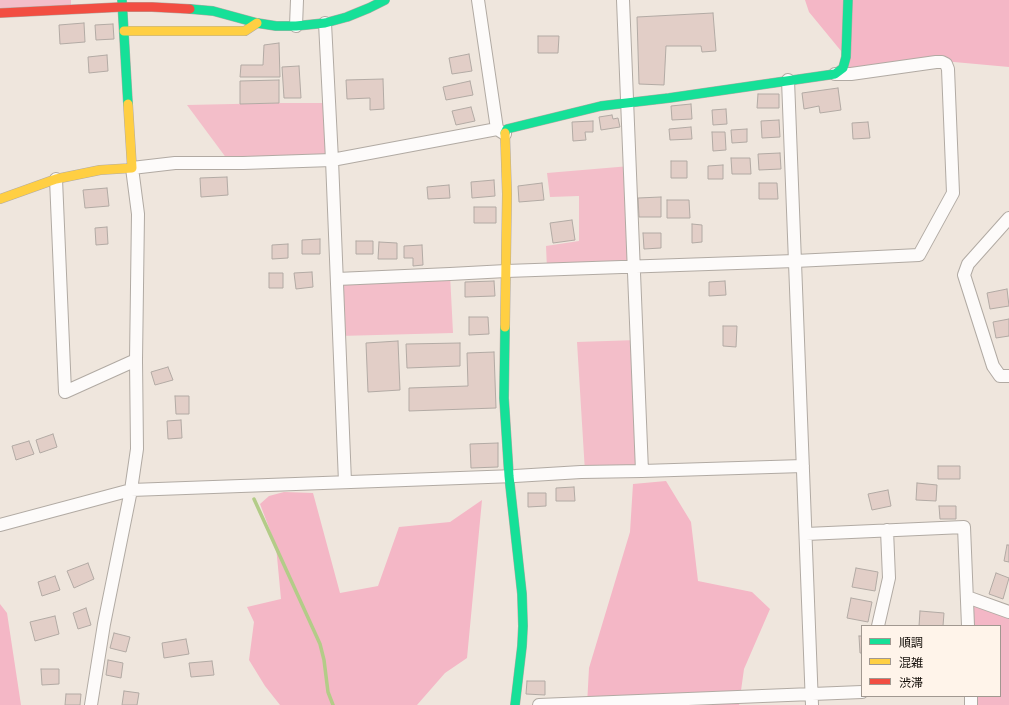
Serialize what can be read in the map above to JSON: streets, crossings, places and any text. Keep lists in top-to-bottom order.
{
  "legend": ["順調", "混雑", "渋滞"]
}
